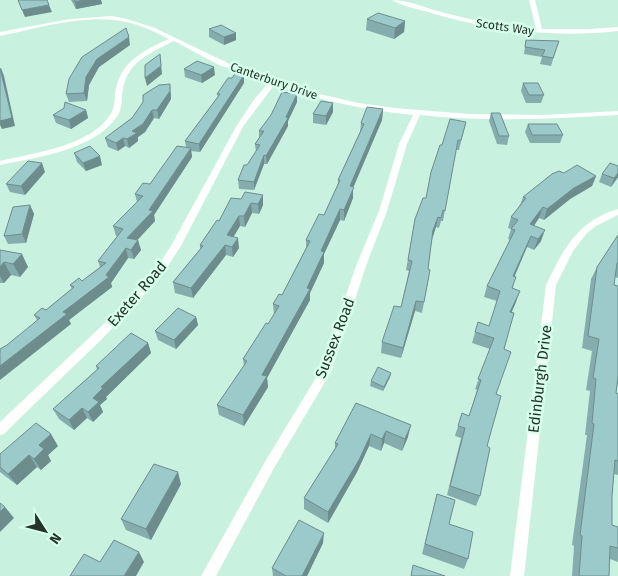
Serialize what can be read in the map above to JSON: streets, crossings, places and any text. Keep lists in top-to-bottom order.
{
  "streets": {
    "street": [
      "Scotts Way",
      "Canterbury Drive",
      "Exeter Road",
      "Sussex Road",
      "Edinburgh Drive"
    ]
  },
  "crossings": [
    ["Canterbury Drive", "Exeter Road"],
    ["Canterbury Drive", "Sussex Road"]
  ],
  "north": "bottom right"
}
